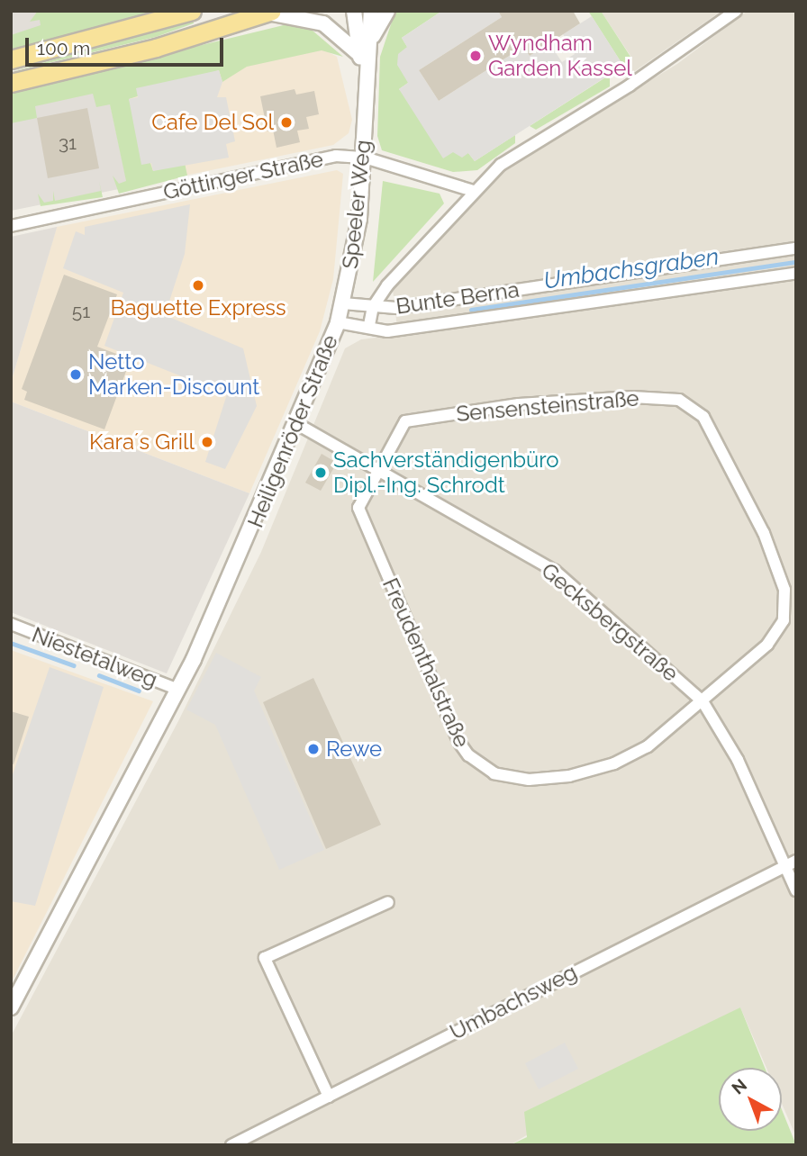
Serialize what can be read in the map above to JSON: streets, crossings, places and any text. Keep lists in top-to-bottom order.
{
  "streets": {
    "street": [
      "Göttinger Straße",
      "Speeler Weg",
      "Bunte Berna",
      "Sensensteinstraße",
      "Heiligenröder Straße",
      "Gecksbergstraße",
      "Niestetalweg",
      "Freudenthalstraße",
      "Umbachsweg"
    ]
  },
  "crossings": [
    ["Göttinger Straße", "Speeler Weg"],
    ["Göttinger Straße", "Heiligenröder Straße"],
    ["Speeler Weg", "Bunte Berna"],
    ["Speeler Weg", "Heiligenröder Straße"],
    ["Bunte Berna", "Heiligenröder Straße"],
    ["Sensensteinstraße", "Gecksbergstraße"],
    ["Sensensteinstraße", "Freudenthalstraße"],
    ["Heiligenröder Straße", "Gecksbergstraße"],
    ["Heiligenröder Straße", "Niestetalweg"],
    ["Gecksbergstraße", "Freudenthalstraße"],
    ["Gecksbergstraße", "Umbachsweg"]
  ],
  "water": ["Umbachsgraben"],
  "places": [
    "Wyndham Garden Kassel",
    "Cafe Del Sol",
    "Baguette Express",
    "Netto Marken-Discount",
    "Kara´s Grill",
    "Sachverständigenbüro Dipl.-Ing. Schrodt",
    "Rewe"
  ],
  "house_numbers": ["31", "51"],
  "scale_bar": "100 m",
  "north": "top left"
}
